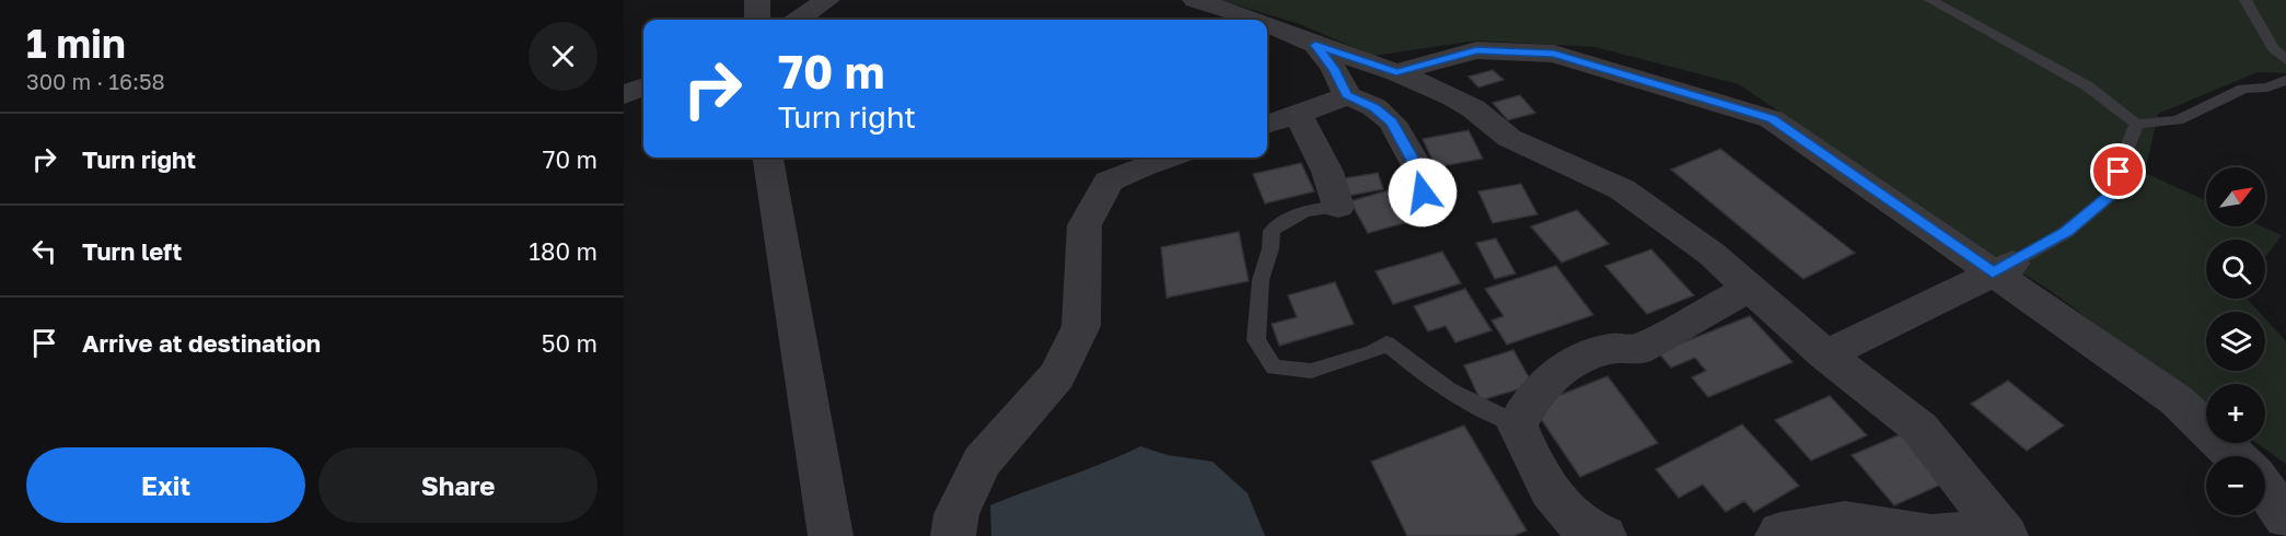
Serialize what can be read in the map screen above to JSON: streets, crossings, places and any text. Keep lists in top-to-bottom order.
{
  "north": "top right",
  "page": {
    "heading": ["1 min", "300 m · 16:58"],
    "turn": ["70 m", "Turn right"],
    "list": [
      {
        "name": "Turn right",
        "value": "70 m"
      },
      {
        "name": "Turn left",
        "value": "180 m"
      },
      {
        "name": "Arrive at destination",
        "value": "50 m"
      }
    ],
    "map_buttons": ["+", "−"],
    "buttons": ["Exit", "Share"]
  }
}
